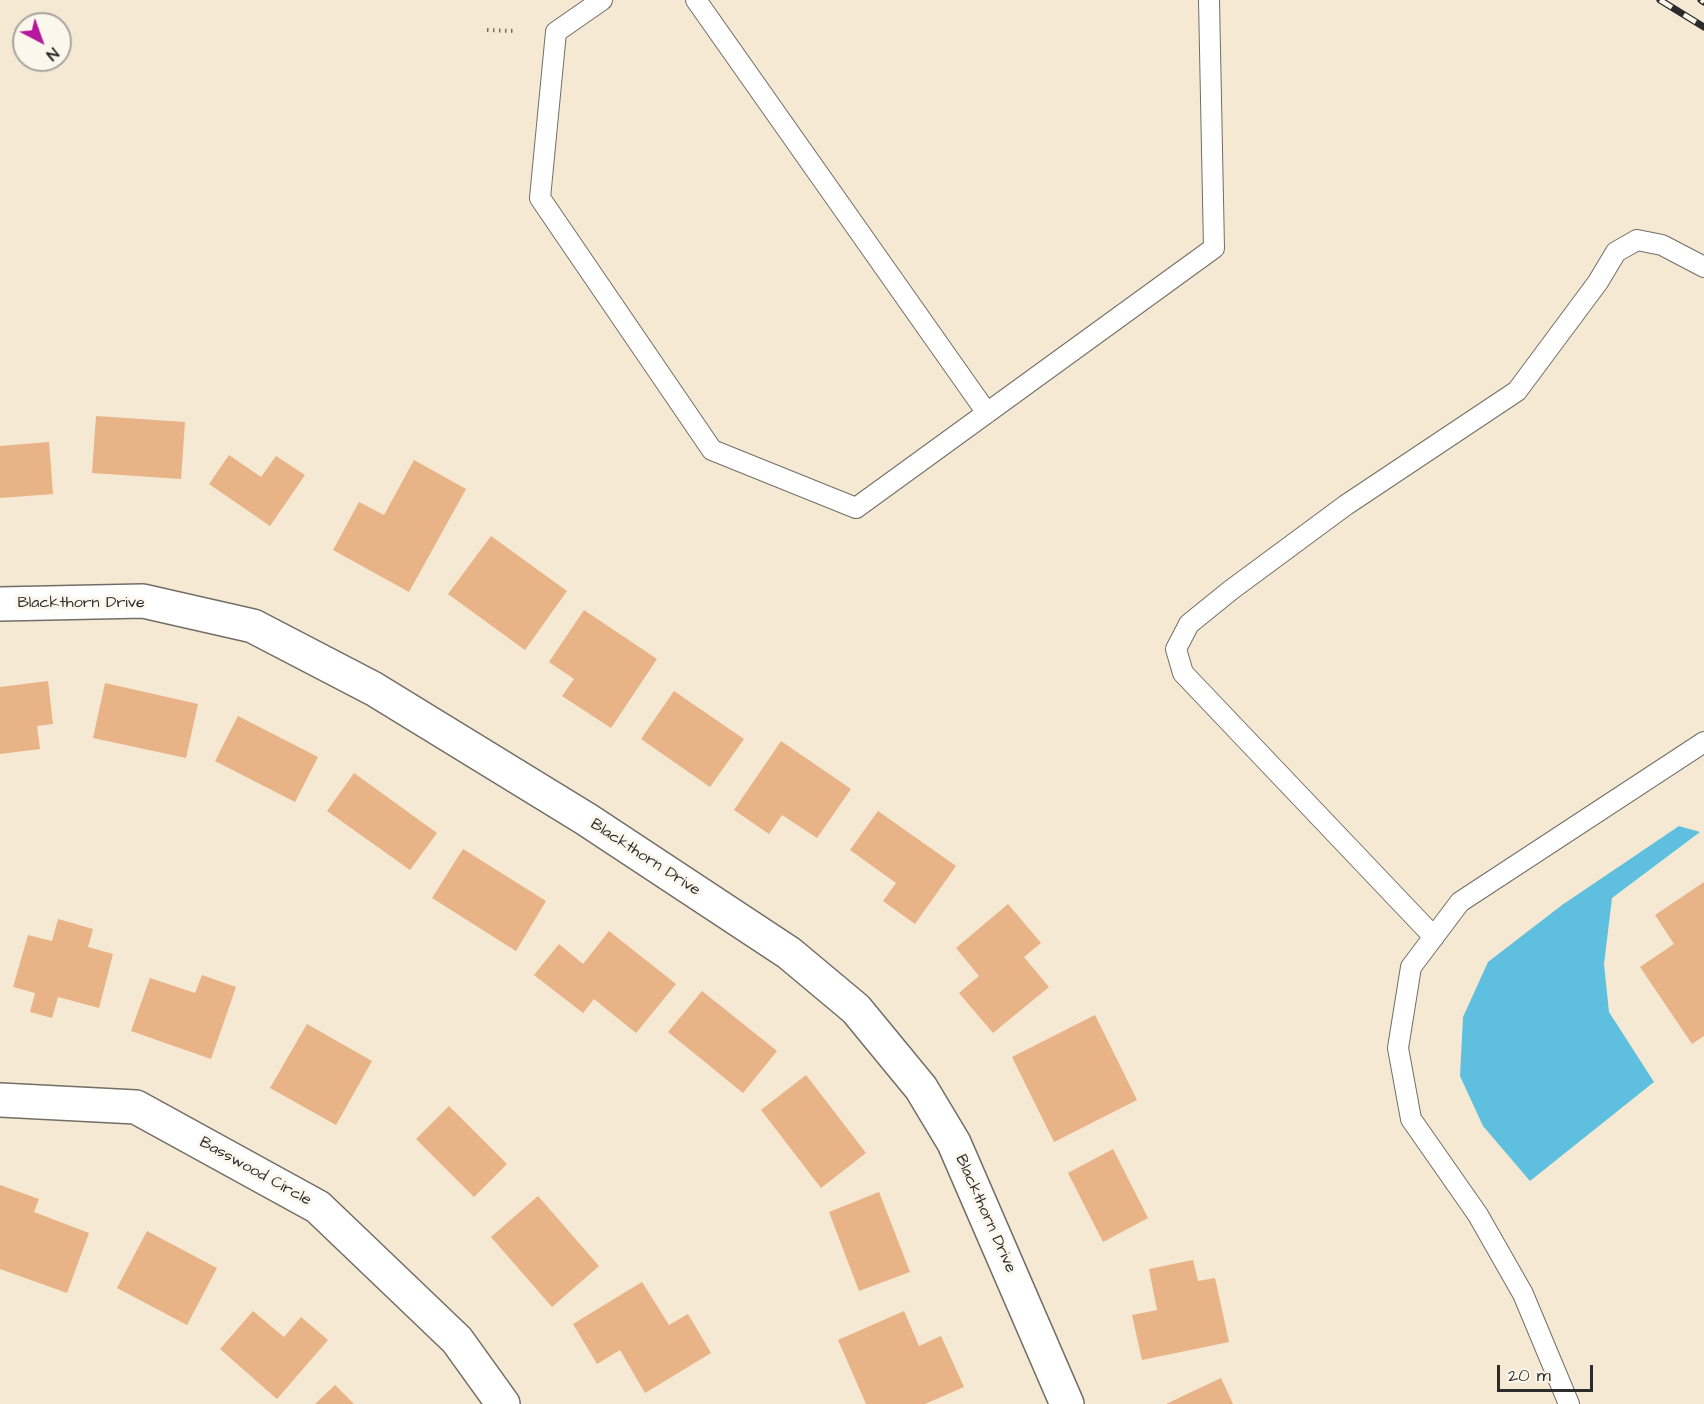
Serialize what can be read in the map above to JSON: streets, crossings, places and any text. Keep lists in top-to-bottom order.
{
  "streets": {
    "street": ["Blackthorn Drive", "Basswood Circle"]
  },
  "scale_bar": "20 m",
  "north": "bottom right"
}
